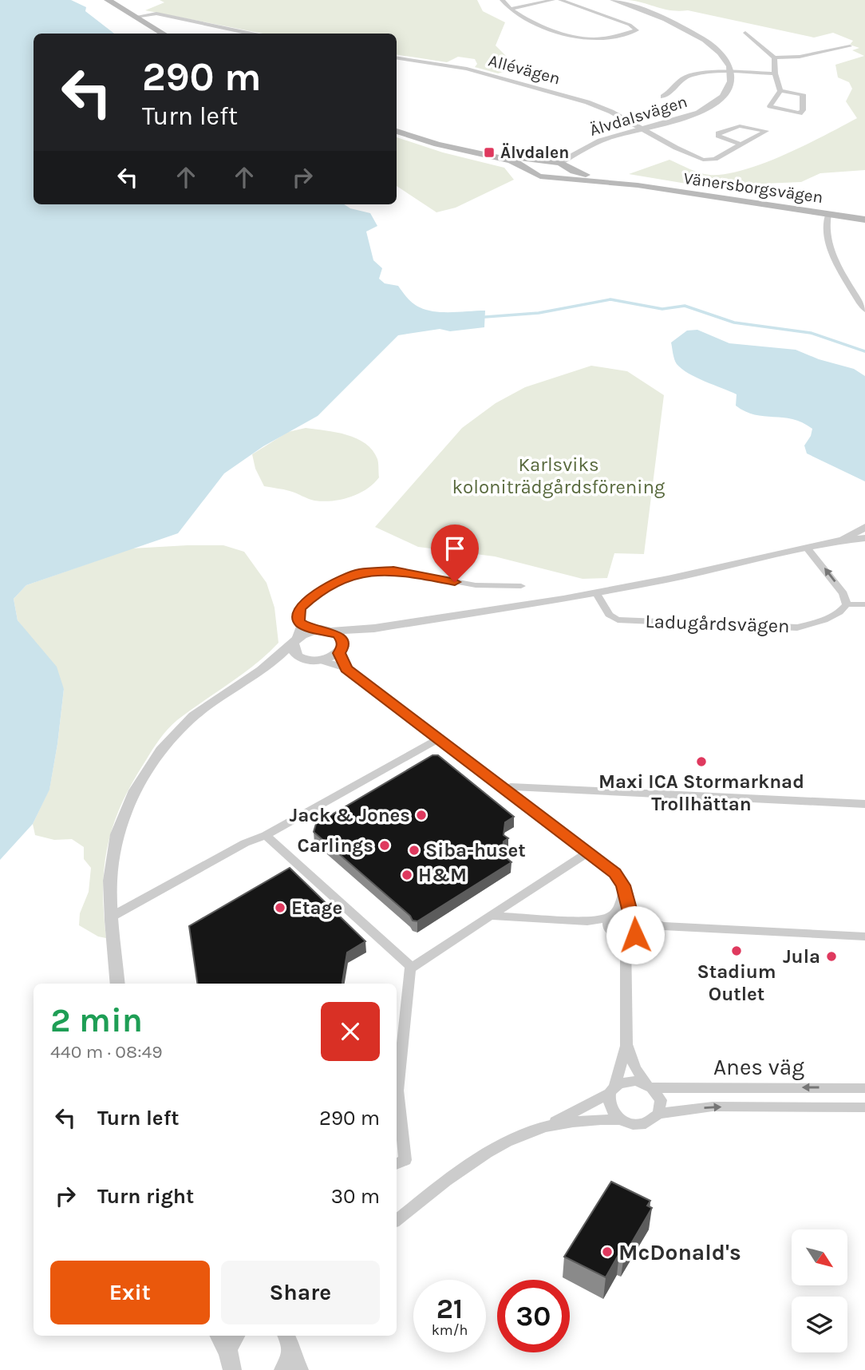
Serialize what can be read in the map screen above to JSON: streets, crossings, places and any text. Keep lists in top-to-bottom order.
{
  "streets": {
    "main road": ["Vänersborgsvägen"],
    "street": [
      "Allévägen",
      "Älvdalsvägen",
      "Ladugårdsvägen",
      "Anes väg"
    ]
  },
  "crossings": [
    ["Allévägen", "Älvdalsvägen"],
    ["Älvdalsvägen", "Vänersborgsvägen"]
  ],
  "parks": ["Karlsviks koloniträdgårdsförening"],
  "places": {
    "transit": ["Älvdalen"],
    "other": [
      "Maxi ICA Stormarknad Trollhättan",
      "Jack & Jones",
      "Carlings",
      "Siba-huset",
      "H&M",
      "Etage",
      "Stadium Outlet",
      "Jula",
      "McDonald's"
    ]
  },
  "north": "bottom right",
  "page": {
    "turn": ["290 m", "Turn left"],
    "heading": ["2 min", "440 m · 08:49"],
    "list": [
      {
        "name": "Turn left",
        "value": "290 m"
      },
      {
        "name": "Turn right",
        "value": "30 m"
      }
    ],
    "buttons": ["Exit", "Share"],
    "speed": "21 km/h",
    "limit": "30"
  }
}
